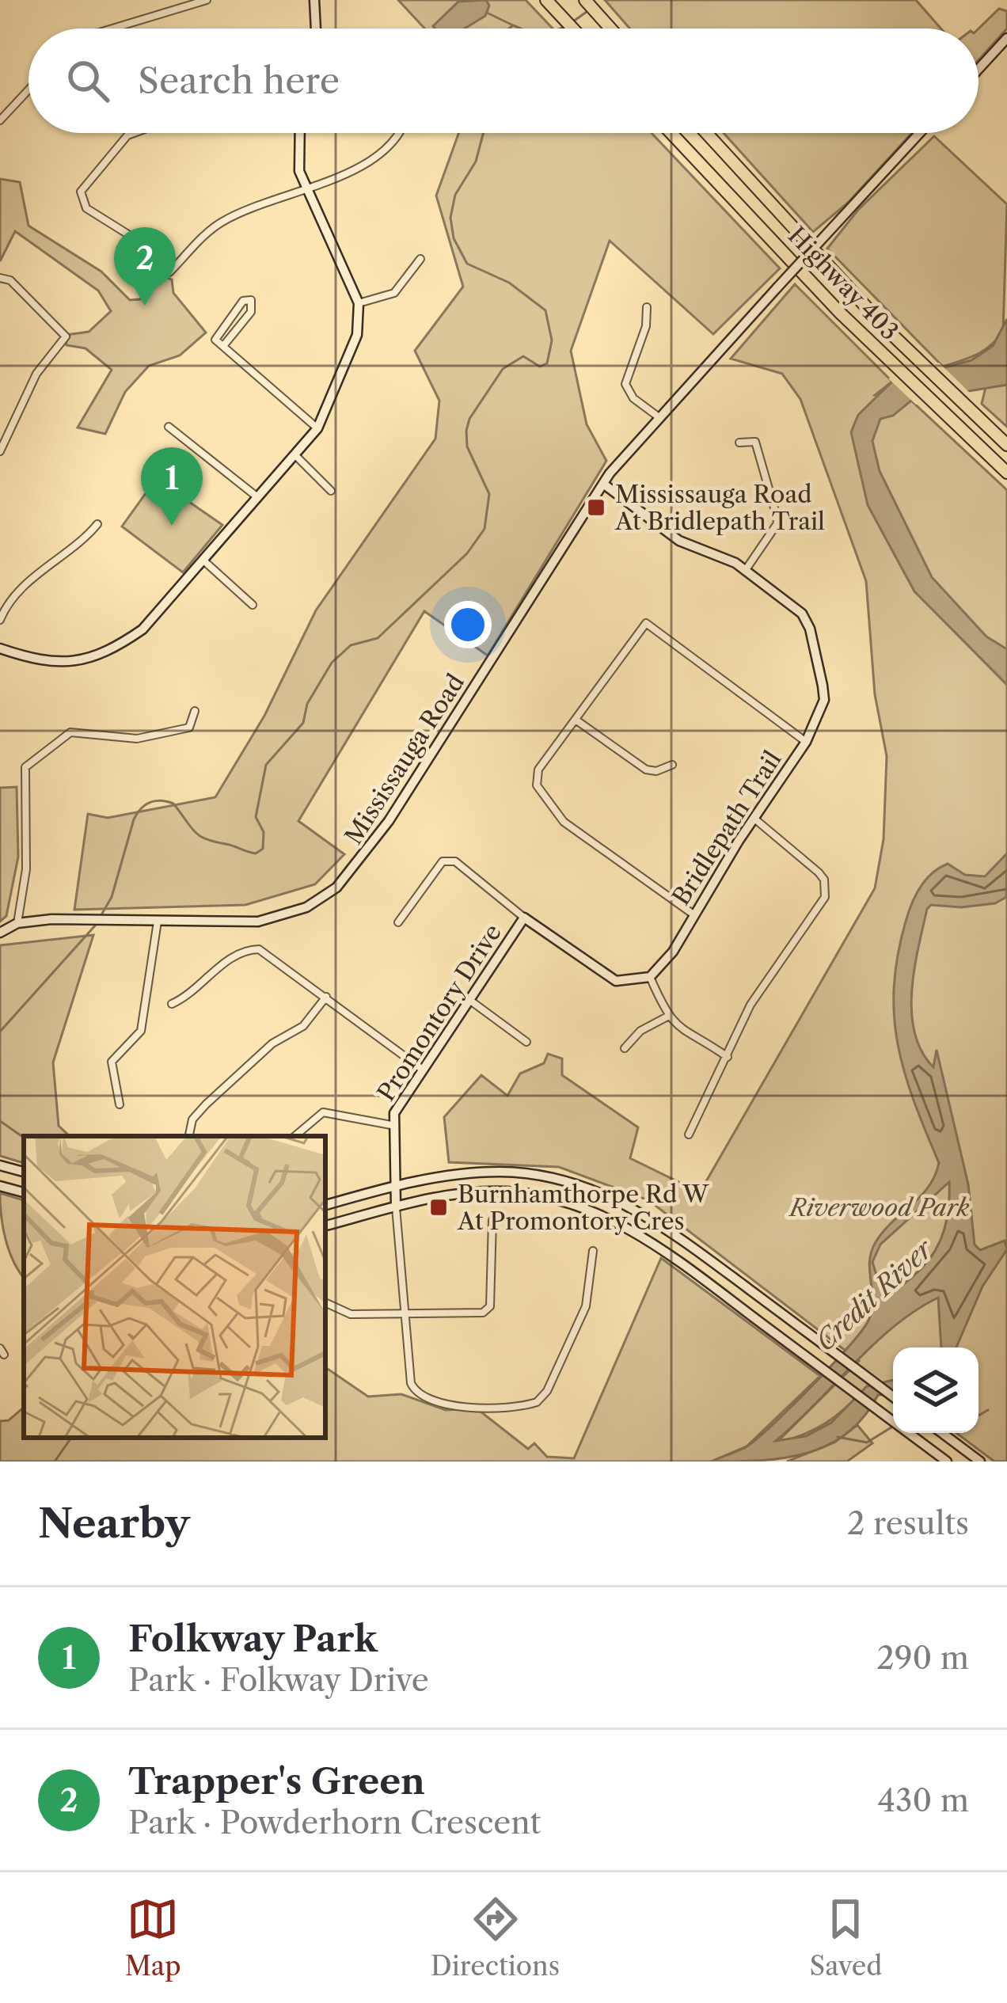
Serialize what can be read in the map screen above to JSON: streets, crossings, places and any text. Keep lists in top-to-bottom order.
{
  "streets": {
    "highway": ["Highway 403"],
    "main road": ["Mississauga Road", "Bridlepath Trail", "Promontory Drive"]
  },
  "crossings": [
    ["Mississauga Road", "Bridlepath Trail"]
  ],
  "water": ["Credit River"],
  "parks": ["Riverwood Park"],
  "places": {
    "transit": ["Mississauga Road At Bridlepath Trail", "Burnhamthorpe Rd W At Promontory Cres"]
  },
  "page": {
    "search": "Search here",
    "pins": ["2", "1"],
    "heading": ["Nearby", "2 results"],
    "list": [
      {
        "mark": "1",
        "name": "Folkway Park",
        "note": "Park · Folkway Drive",
        "value": "290 m"
      },
      {
        "mark": "2",
        "name": "Trapper's Green",
        "note": "Park · Powderhorn Crescent",
        "value": "430 m"
      }
    ],
    "nav": ["Map", "Directions", "Saved"]
  }
}
